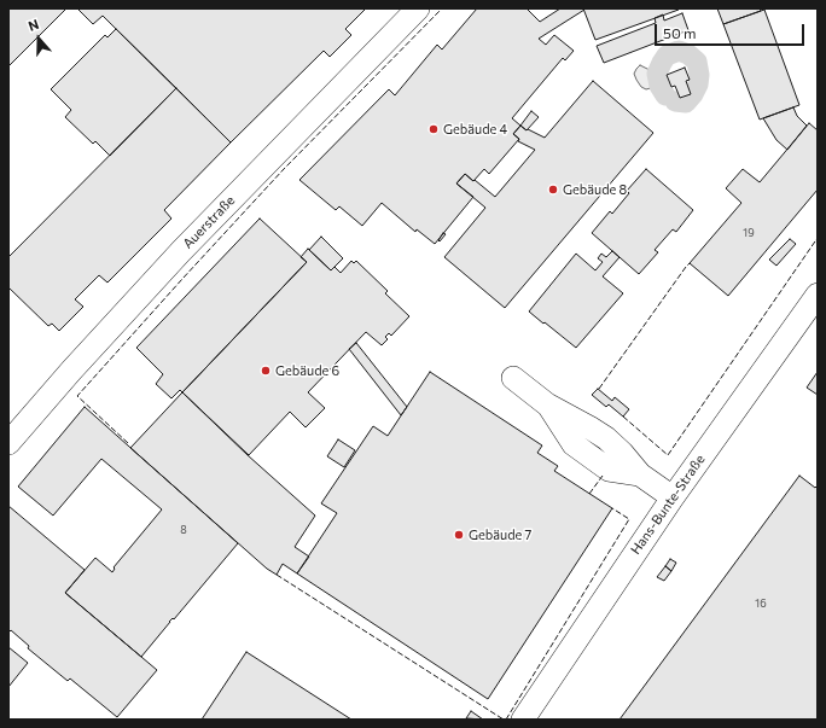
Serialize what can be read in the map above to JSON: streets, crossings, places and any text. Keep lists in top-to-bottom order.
{
  "streets": {
    "street": ["Auerstraße", "Hans-Bunte-Straße"]
  },
  "places": [
    "Gebäude 4",
    "Gebäude 8",
    "Gebäude 6",
    "Gebäude 7"
  ],
  "house_numbers": ["19", "8", "16"],
  "scale_bar": "50 m",
  "north": "top"
}
